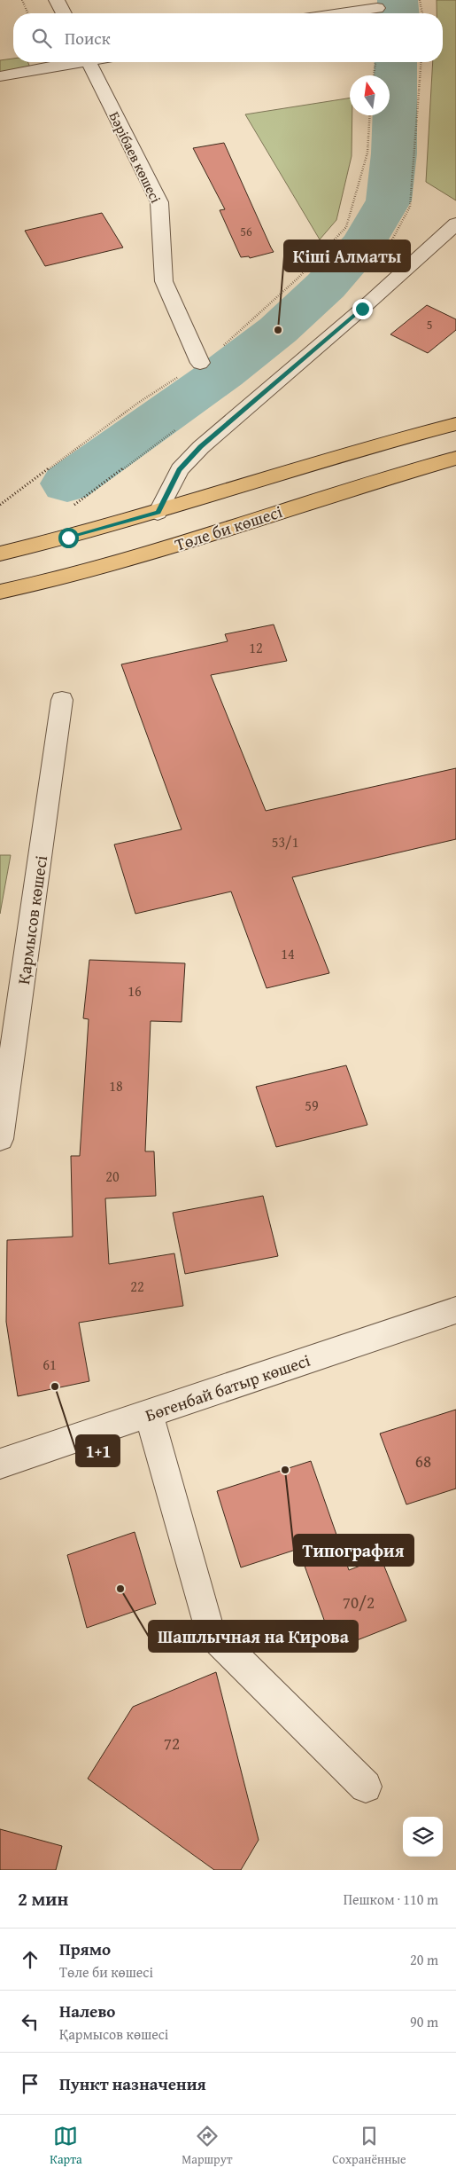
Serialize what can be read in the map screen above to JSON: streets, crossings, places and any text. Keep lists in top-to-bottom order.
{
  "streets": {
    "main road": ["Төле би көшесі"],
    "street": ["Бәрібаев көшесі", "Қармысов көшесі", "Бөгенбай батыр көшесі"]
  },
  "places": [
    "Кіші Алматы",
    "1+1",
    "Типография",
    "Шашлычная на Кирова"
  ],
  "house_numbers": [
    "56",
    "5",
    "12",
    "53/1",
    "14",
    "16",
    "18",
    "59",
    "20",
    "22",
    "61",
    "68",
    "70/2",
    "72"
  ],
  "north": "top",
  "page": {
    "search": "Поиск",
    "heading": ["2 мин", "Пешком · 110 m"],
    "list": [
      ["Прямо", "Төле би көшесі", "20 m"],
      ["Налево", "Қармысов көшесі", "90 m"],
      "Пункт назначения"
    ],
    "nav": ["Карта", "Маршрут", "Сохранённые"]
  }
}
